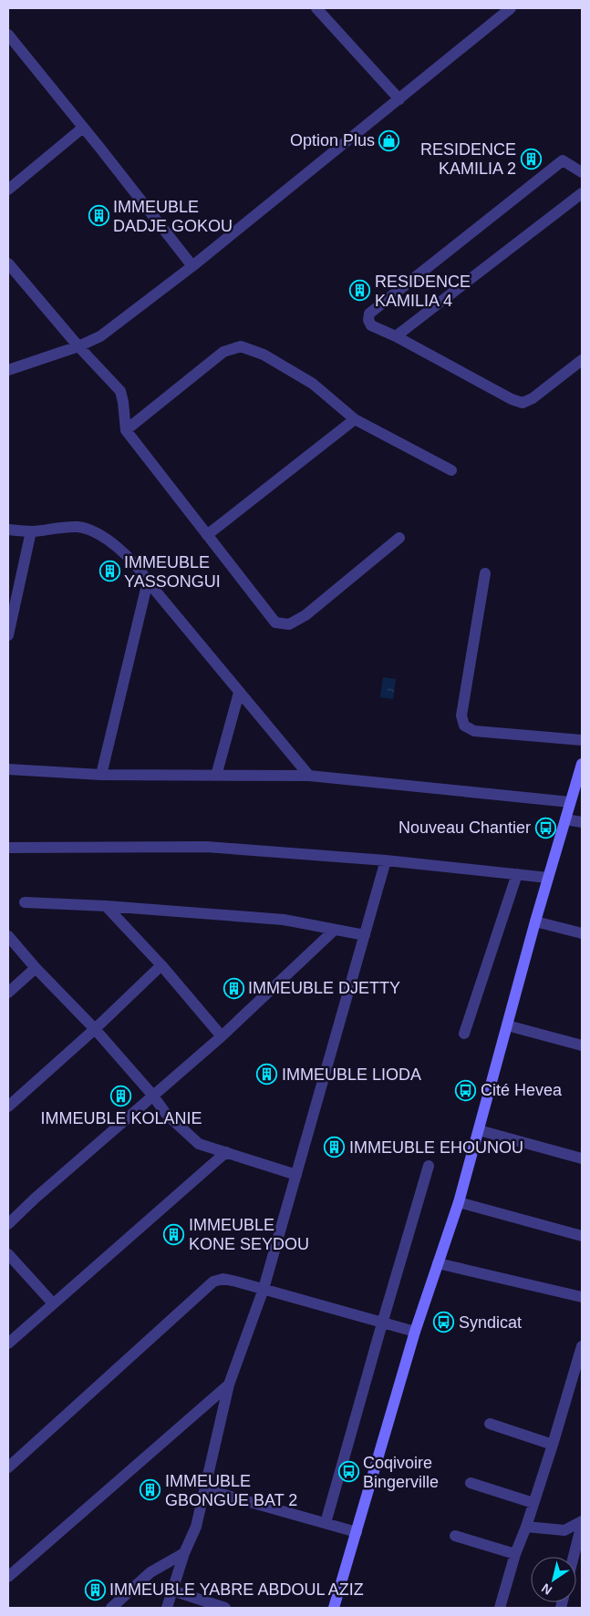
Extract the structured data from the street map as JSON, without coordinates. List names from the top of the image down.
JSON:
{
  "places": {
    "shop": ["Option Plus"],
    "building": [
      "RESIDENCE KAMILIA 2",
      "IMMEUBLE DADJE GOKOU",
      "RESIDENCE KAMILIA 4",
      "IMMEUBLE YASSONGUI",
      "IMMEUBLE DJETTY",
      "IMMEUBLE LIODA",
      "IMMEUBLE KOLANIE",
      "IMMEUBLE EHOUNOU",
      "IMMEUBLE KONE SEYDOU",
      "IMMEUBLE GBONGUE BAT 2",
      "IMMEUBLE YABRE ABDOUL AZIZ"
    ],
    "bus stop": [
      "Nouveau Chantier",
      "Cité Hevea",
      "Syndicat",
      "Coqivoire Bingerville"
    ]
  },
  "north": "bottom left"
}
